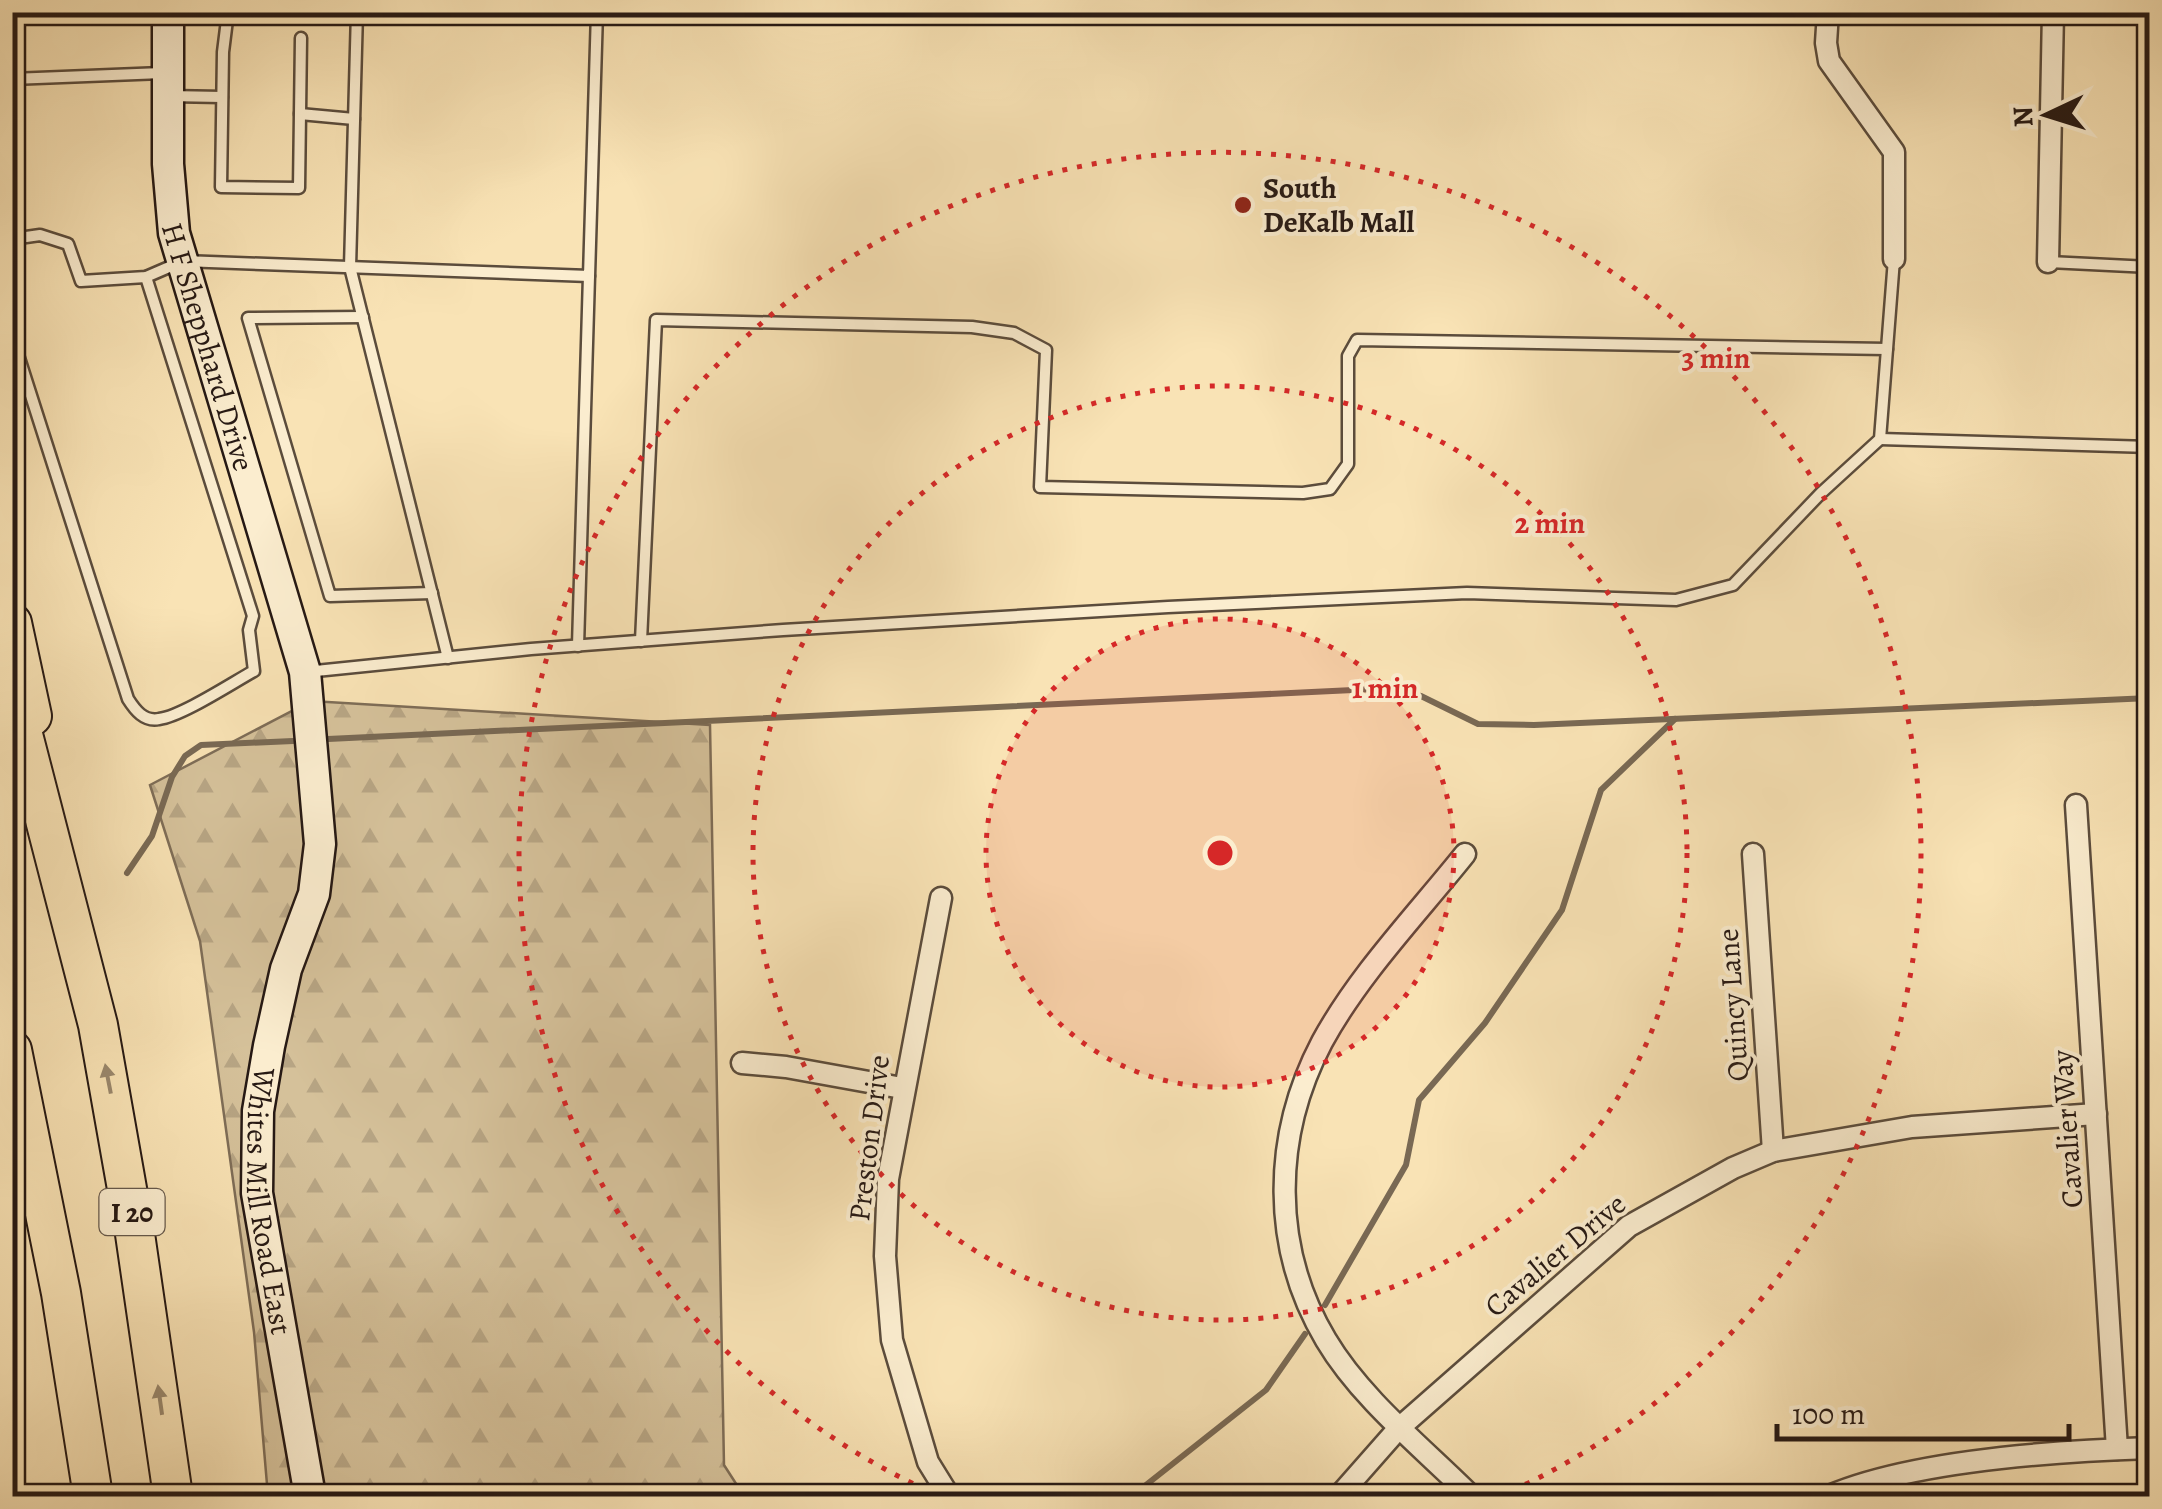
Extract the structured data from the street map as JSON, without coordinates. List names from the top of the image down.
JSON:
{
  "streets": {
    "highway": ["I 20"],
    "street": [
      "H F Shepphard Drive",
      "Quincy Lane",
      "Cavalier Way",
      "Preston Drive",
      "Whites Mill Road East",
      "Cavalier Drive"
    ]
  },
  "crossings": [
    ["H F Shepphard Drive", "Whites Mill Road East"],
    ["Quincy Lane", "Cavalier Drive"],
    ["Cavalier Way", "Cavalier Drive"]
  ],
  "places": ["South DeKalb Mall"],
  "scale_bar": "100 m",
  "north": "left",
  "rings": ["3 min", "2 min", "1 min"]
}
